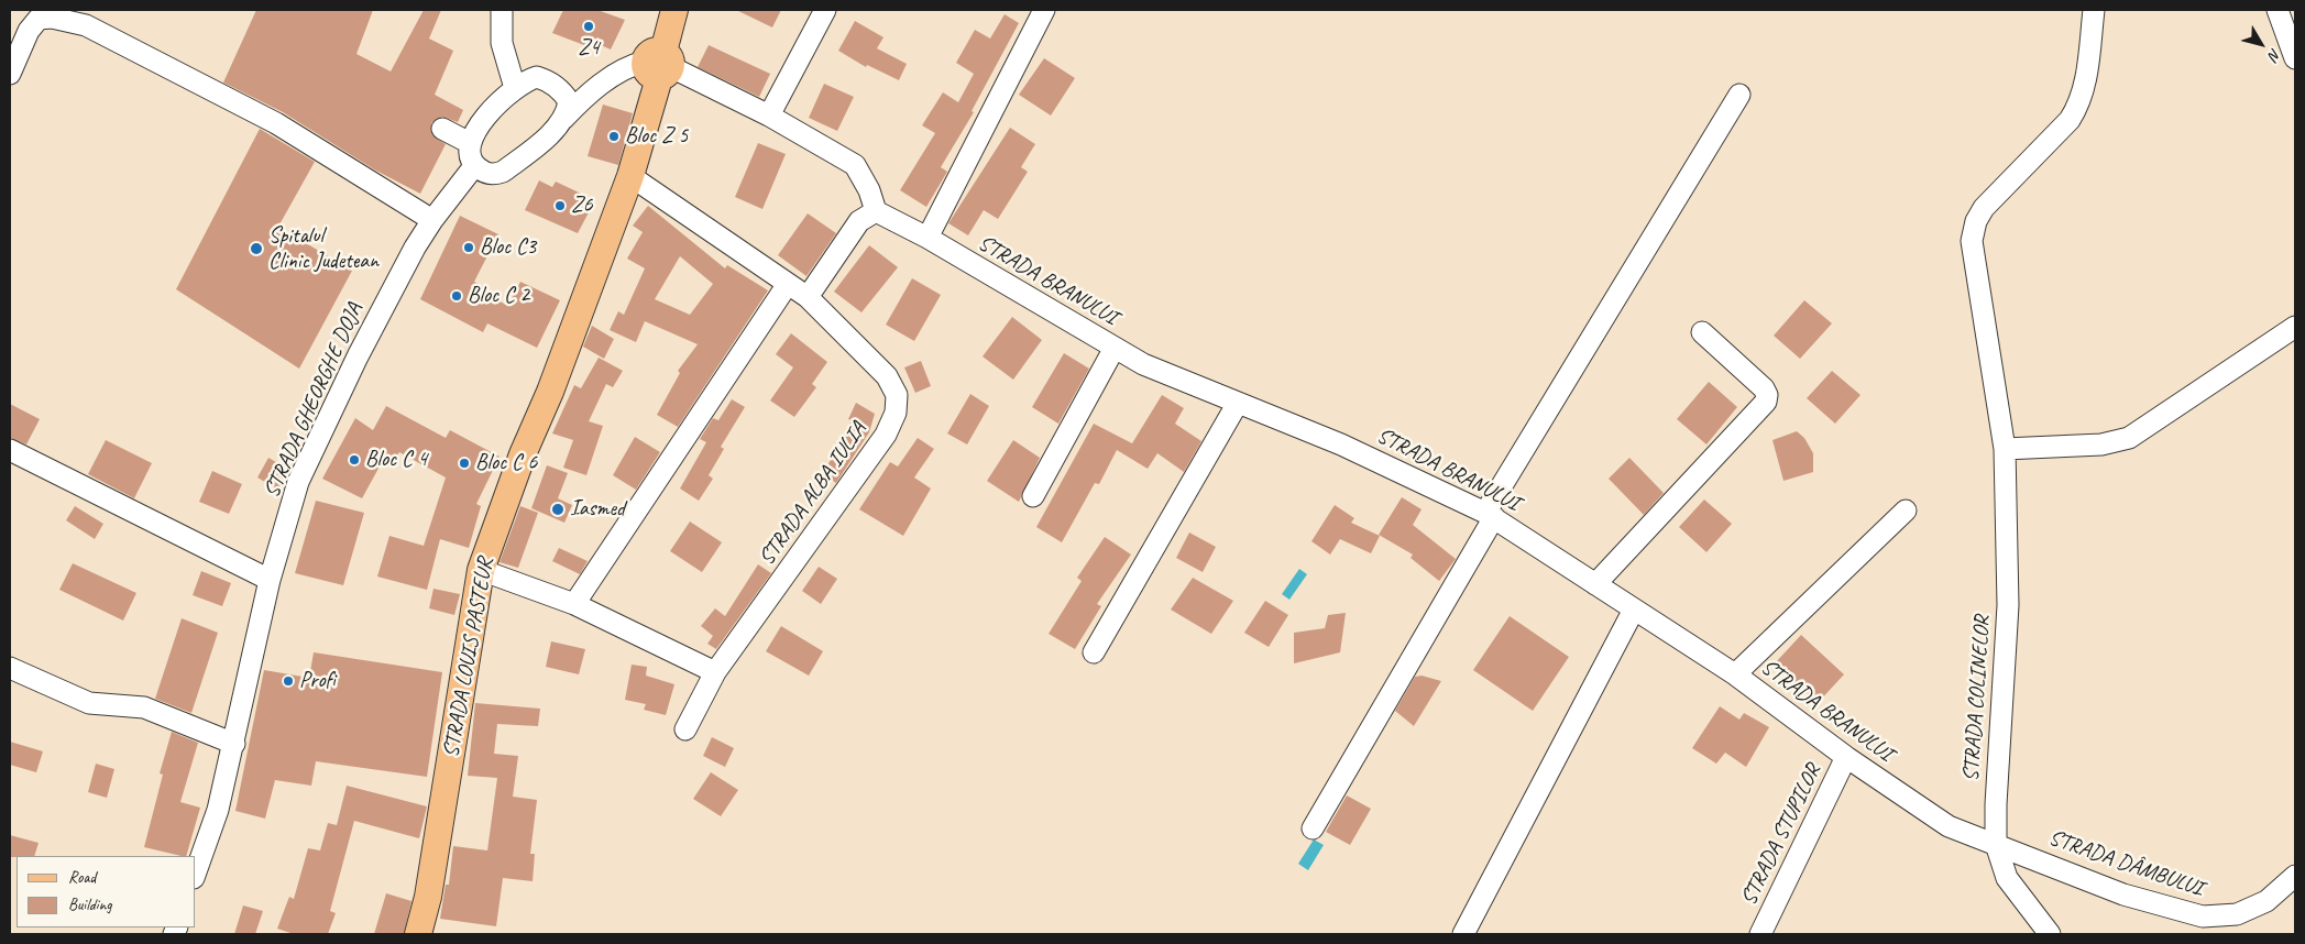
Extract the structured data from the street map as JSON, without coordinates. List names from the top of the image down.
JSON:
{
  "streets": {
    "main road": ["STRADA LOUIS PASTEUR"],
    "street": [
      "STRADA BRANULUI",
      "STRADA GHEORGHE DOJA",
      "STRADA ALBA IULIA",
      "STRADA COLINELOR",
      "STRADA STUPILOR",
      "STRADA DÂMBULUI"
    ]
  },
  "crossings": [
    ["STRADA BRANULUI", "STRADA COLINELOR"],
    ["STRADA BRANULUI", "STRADA STUPILOR"],
    ["STRADA BRANULUI", "STRADA DÂMBULUI"],
    ["STRADA COLINELOR", "STRADA DÂMBULUI"]
  ],
  "places": [
    "Z4",
    "Bloc Z 5",
    "Z6",
    "Bloc C3",
    "Spitalul Clinic Judetean",
    "Bloc C 2",
    "Bloc C 4",
    "Bloc C 6",
    "Iasmed",
    "Profi"
  ],
  "legend": ["Road", "Building"],
  "north": "bottom right"
}
